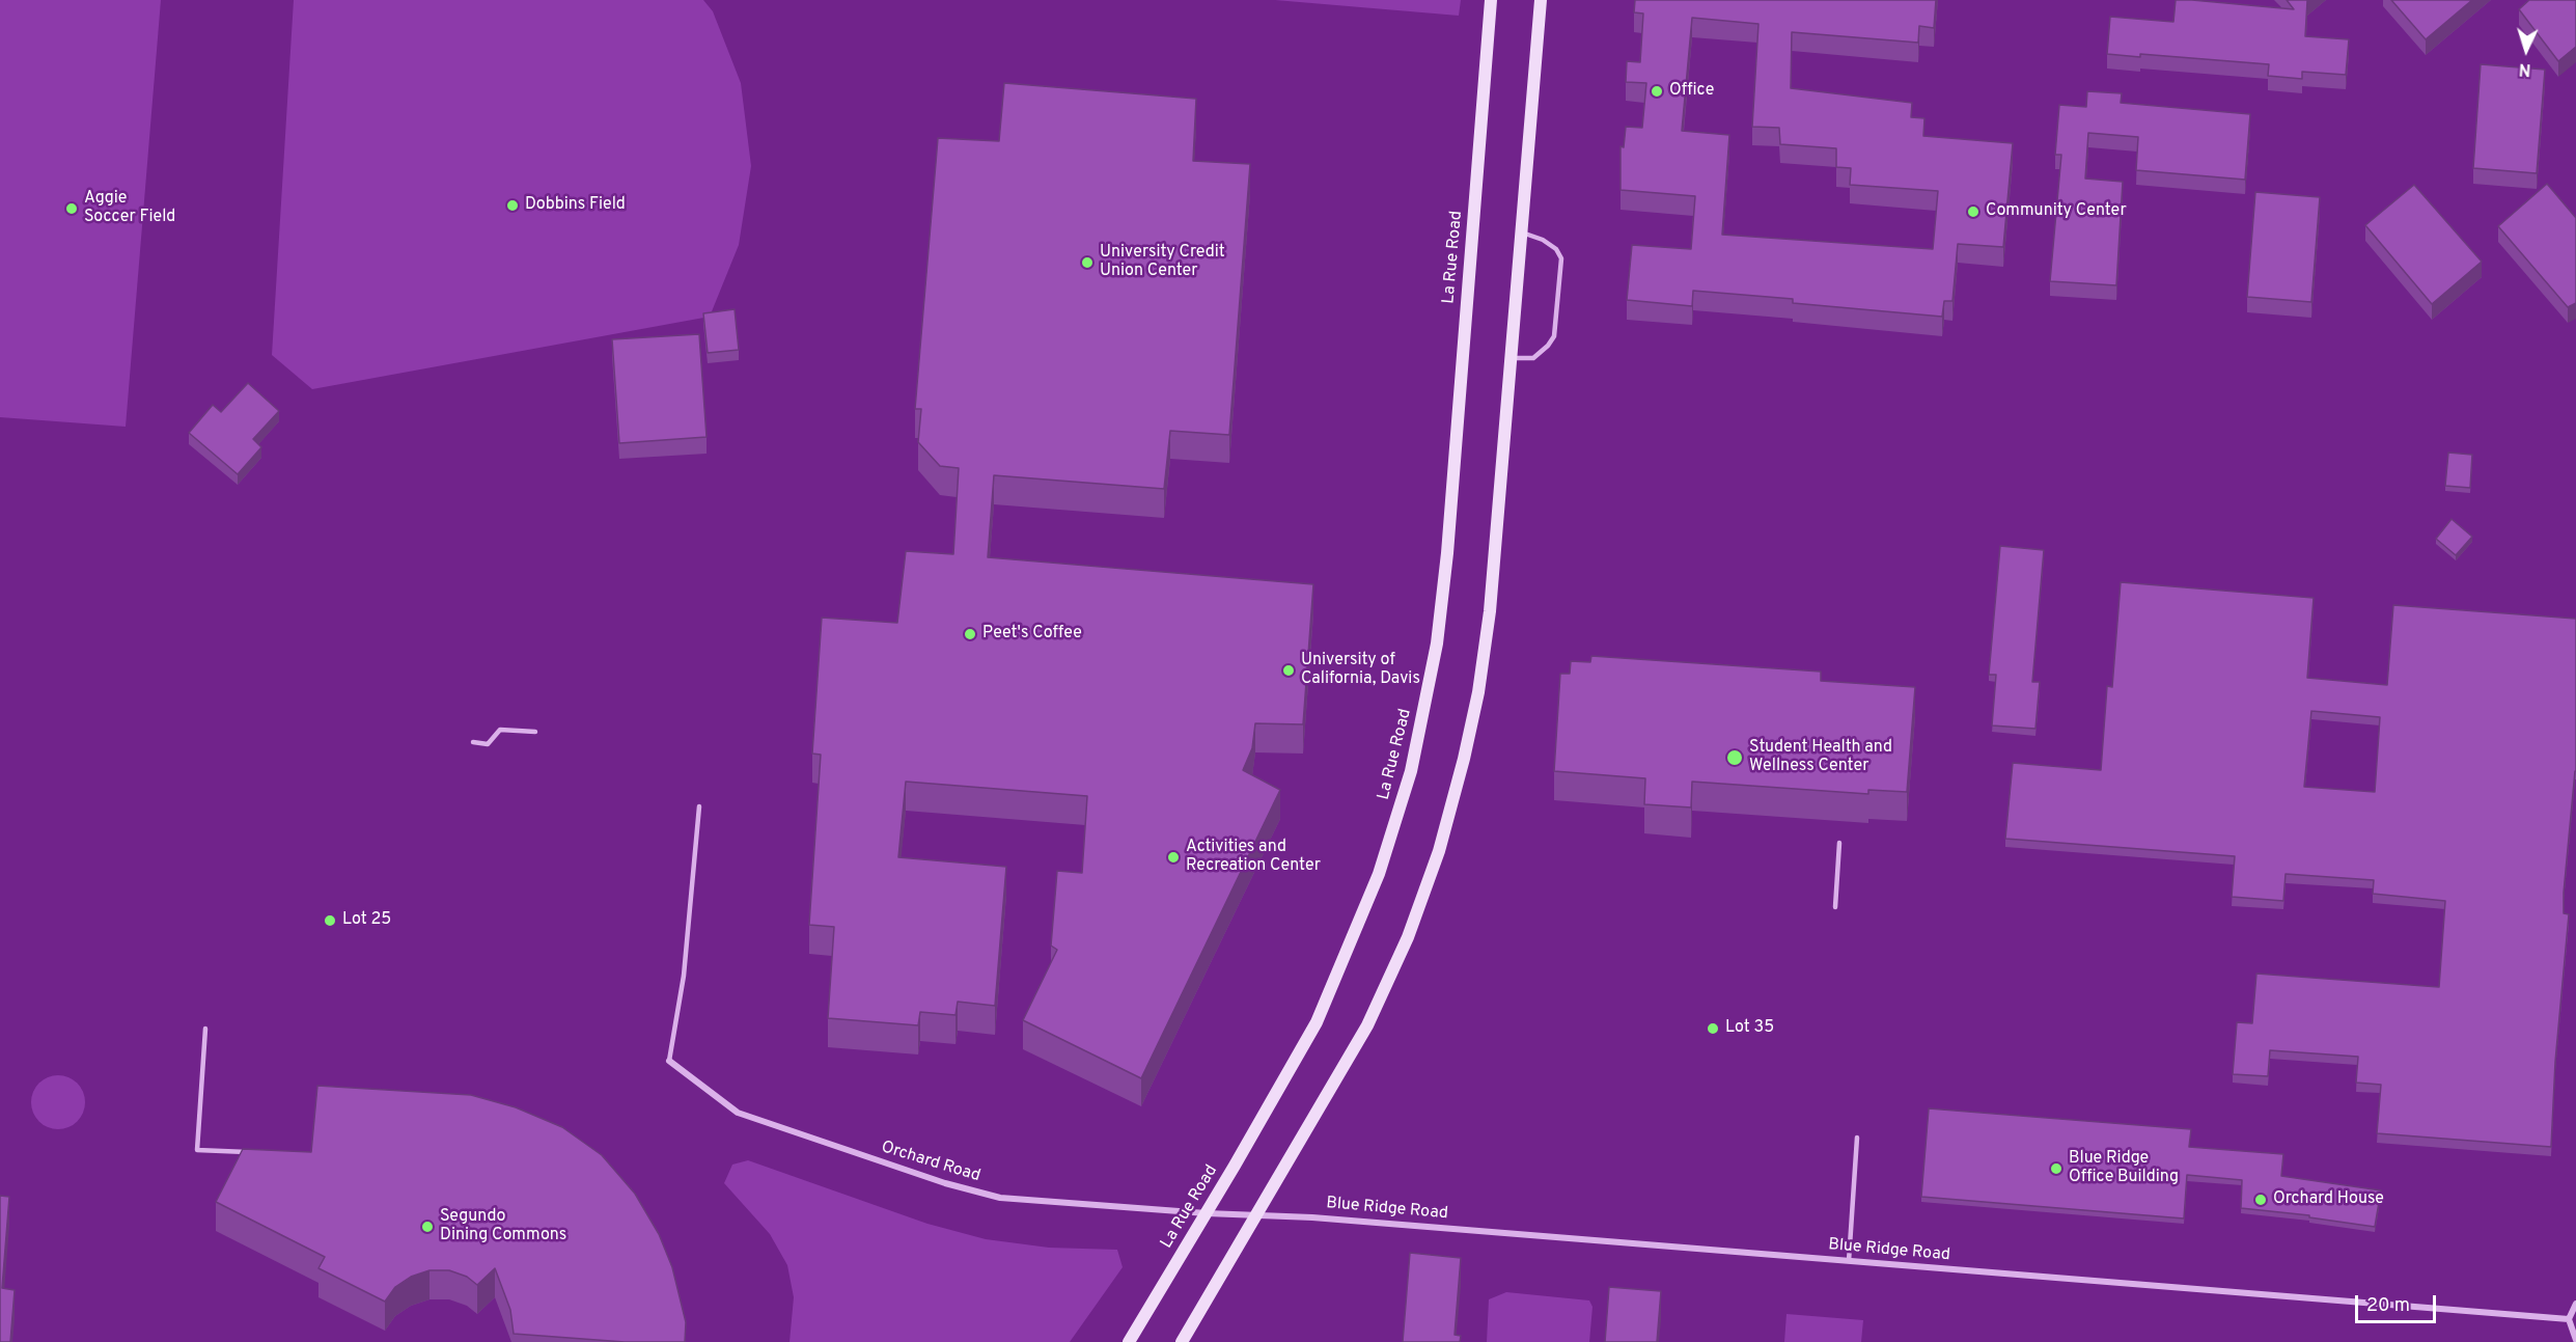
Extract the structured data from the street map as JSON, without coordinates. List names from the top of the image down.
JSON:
{
  "streets": {
    "main road": ["La Rue Road"],
    "street": ["Orchard Road", "Blue Ridge Road"]
  },
  "crossings": [
    ["La Rue Road", "Orchard Road"],
    ["La Rue Road", "Blue Ridge Road"],
    ["Orchard Road", "Blue Ridge Road"]
  ],
  "places": [
    "Office",
    "Dobbins Field",
    "Aggie Soccer Field",
    "Community Center",
    "University Credit Union Center",
    "Peet's Coffee",
    "University of California, Davis",
    "Student Health and Wellness Center",
    "Activities and Recreation Center",
    "Lot 25",
    "Lot 35",
    "Blue Ridge Office Building",
    "Orchard House",
    "Segundo Dining Commons"
  ],
  "scale_bar": "20 m",
  "north": "bottom"
}
